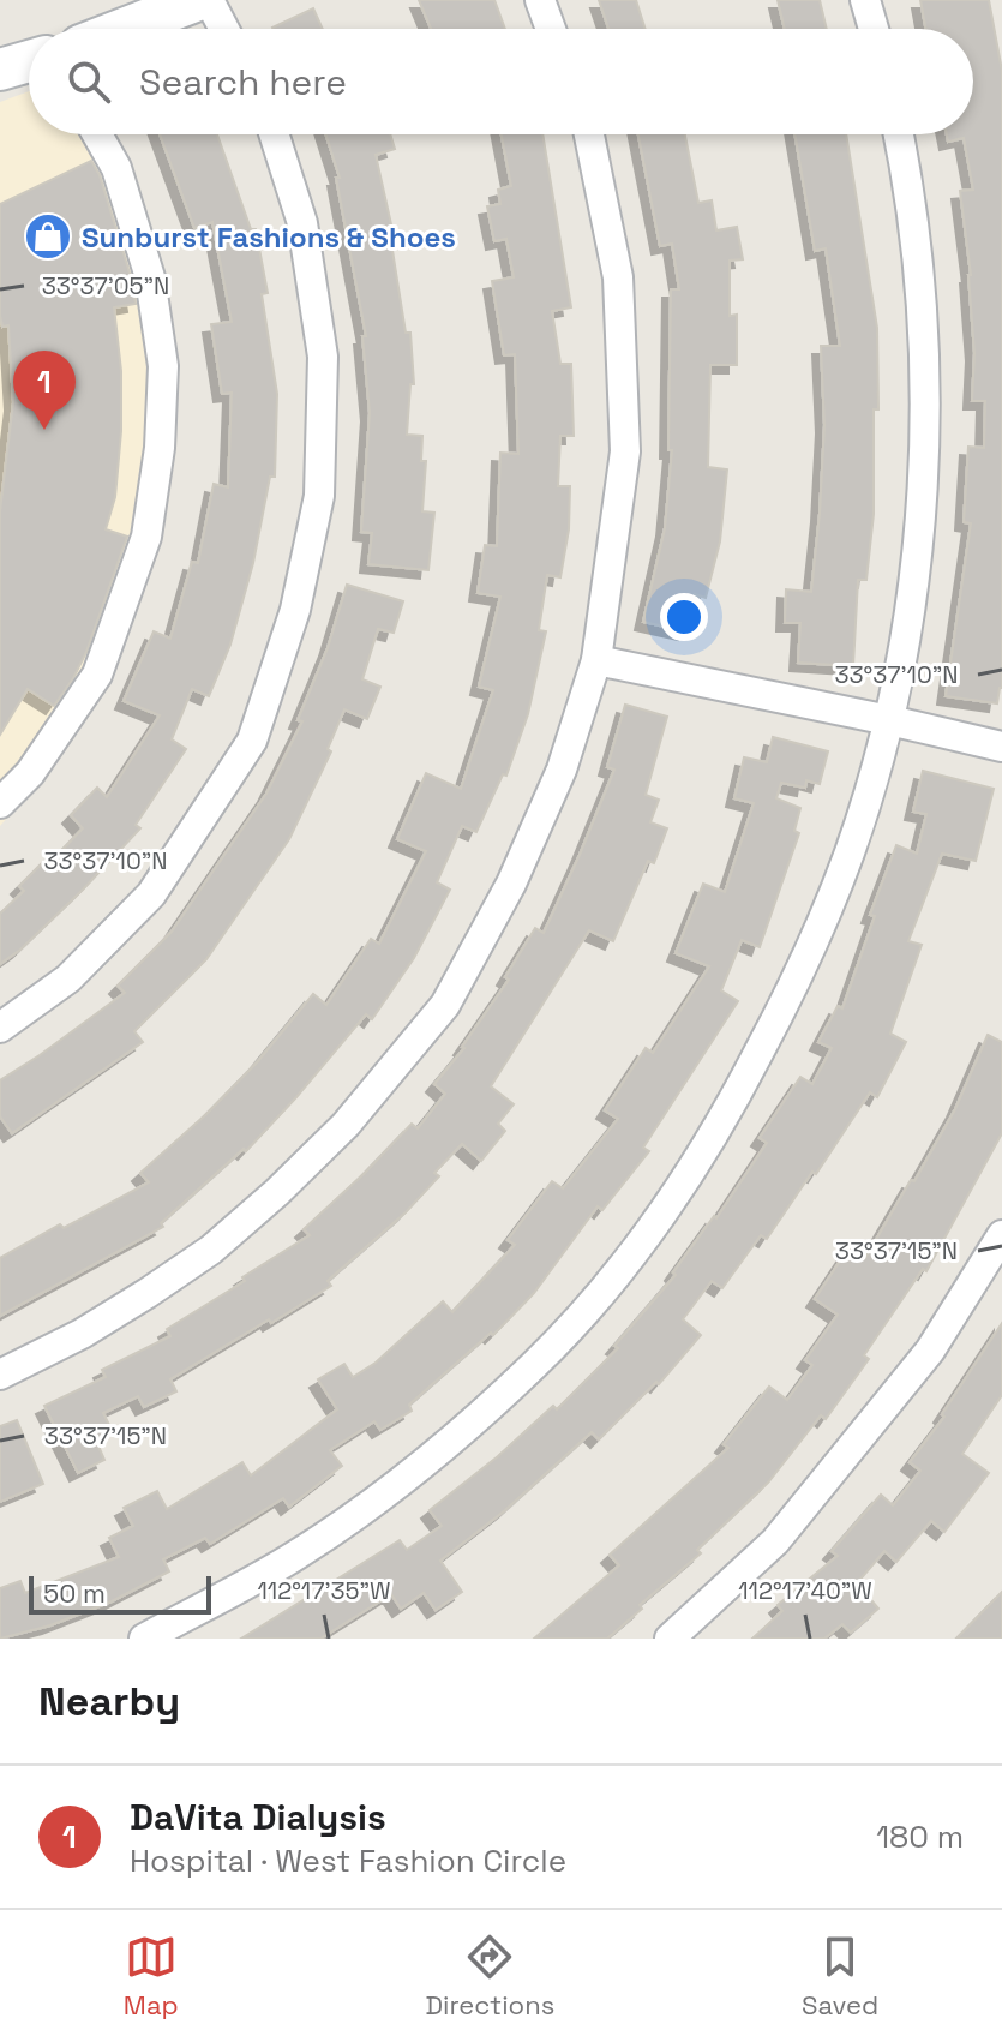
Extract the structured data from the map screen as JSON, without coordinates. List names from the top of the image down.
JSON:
{
  "places": {
    "shop": ["Sunburst Fashions & Shoes"]
  },
  "scale_bar": "50 m",
  "page": {
    "search": "Search here",
    "pins": "1",
    "scale": "50 m",
    "heading": "Nearby",
    "list": [
      {
        "mark": "1",
        "name": "DaVita Dialysis",
        "note": "Hospital · West Fashion Circle",
        "value": "180 m"
      }
    ],
    "nav": ["Map", "Directions", "Saved"]
  },
  "coordinates": [
    "33°37'05\"N",
    "33°37'10\"N",
    "33°37'15\"N",
    "112°17'35\"W",
    "112°17'40\"W"
  ]
}
